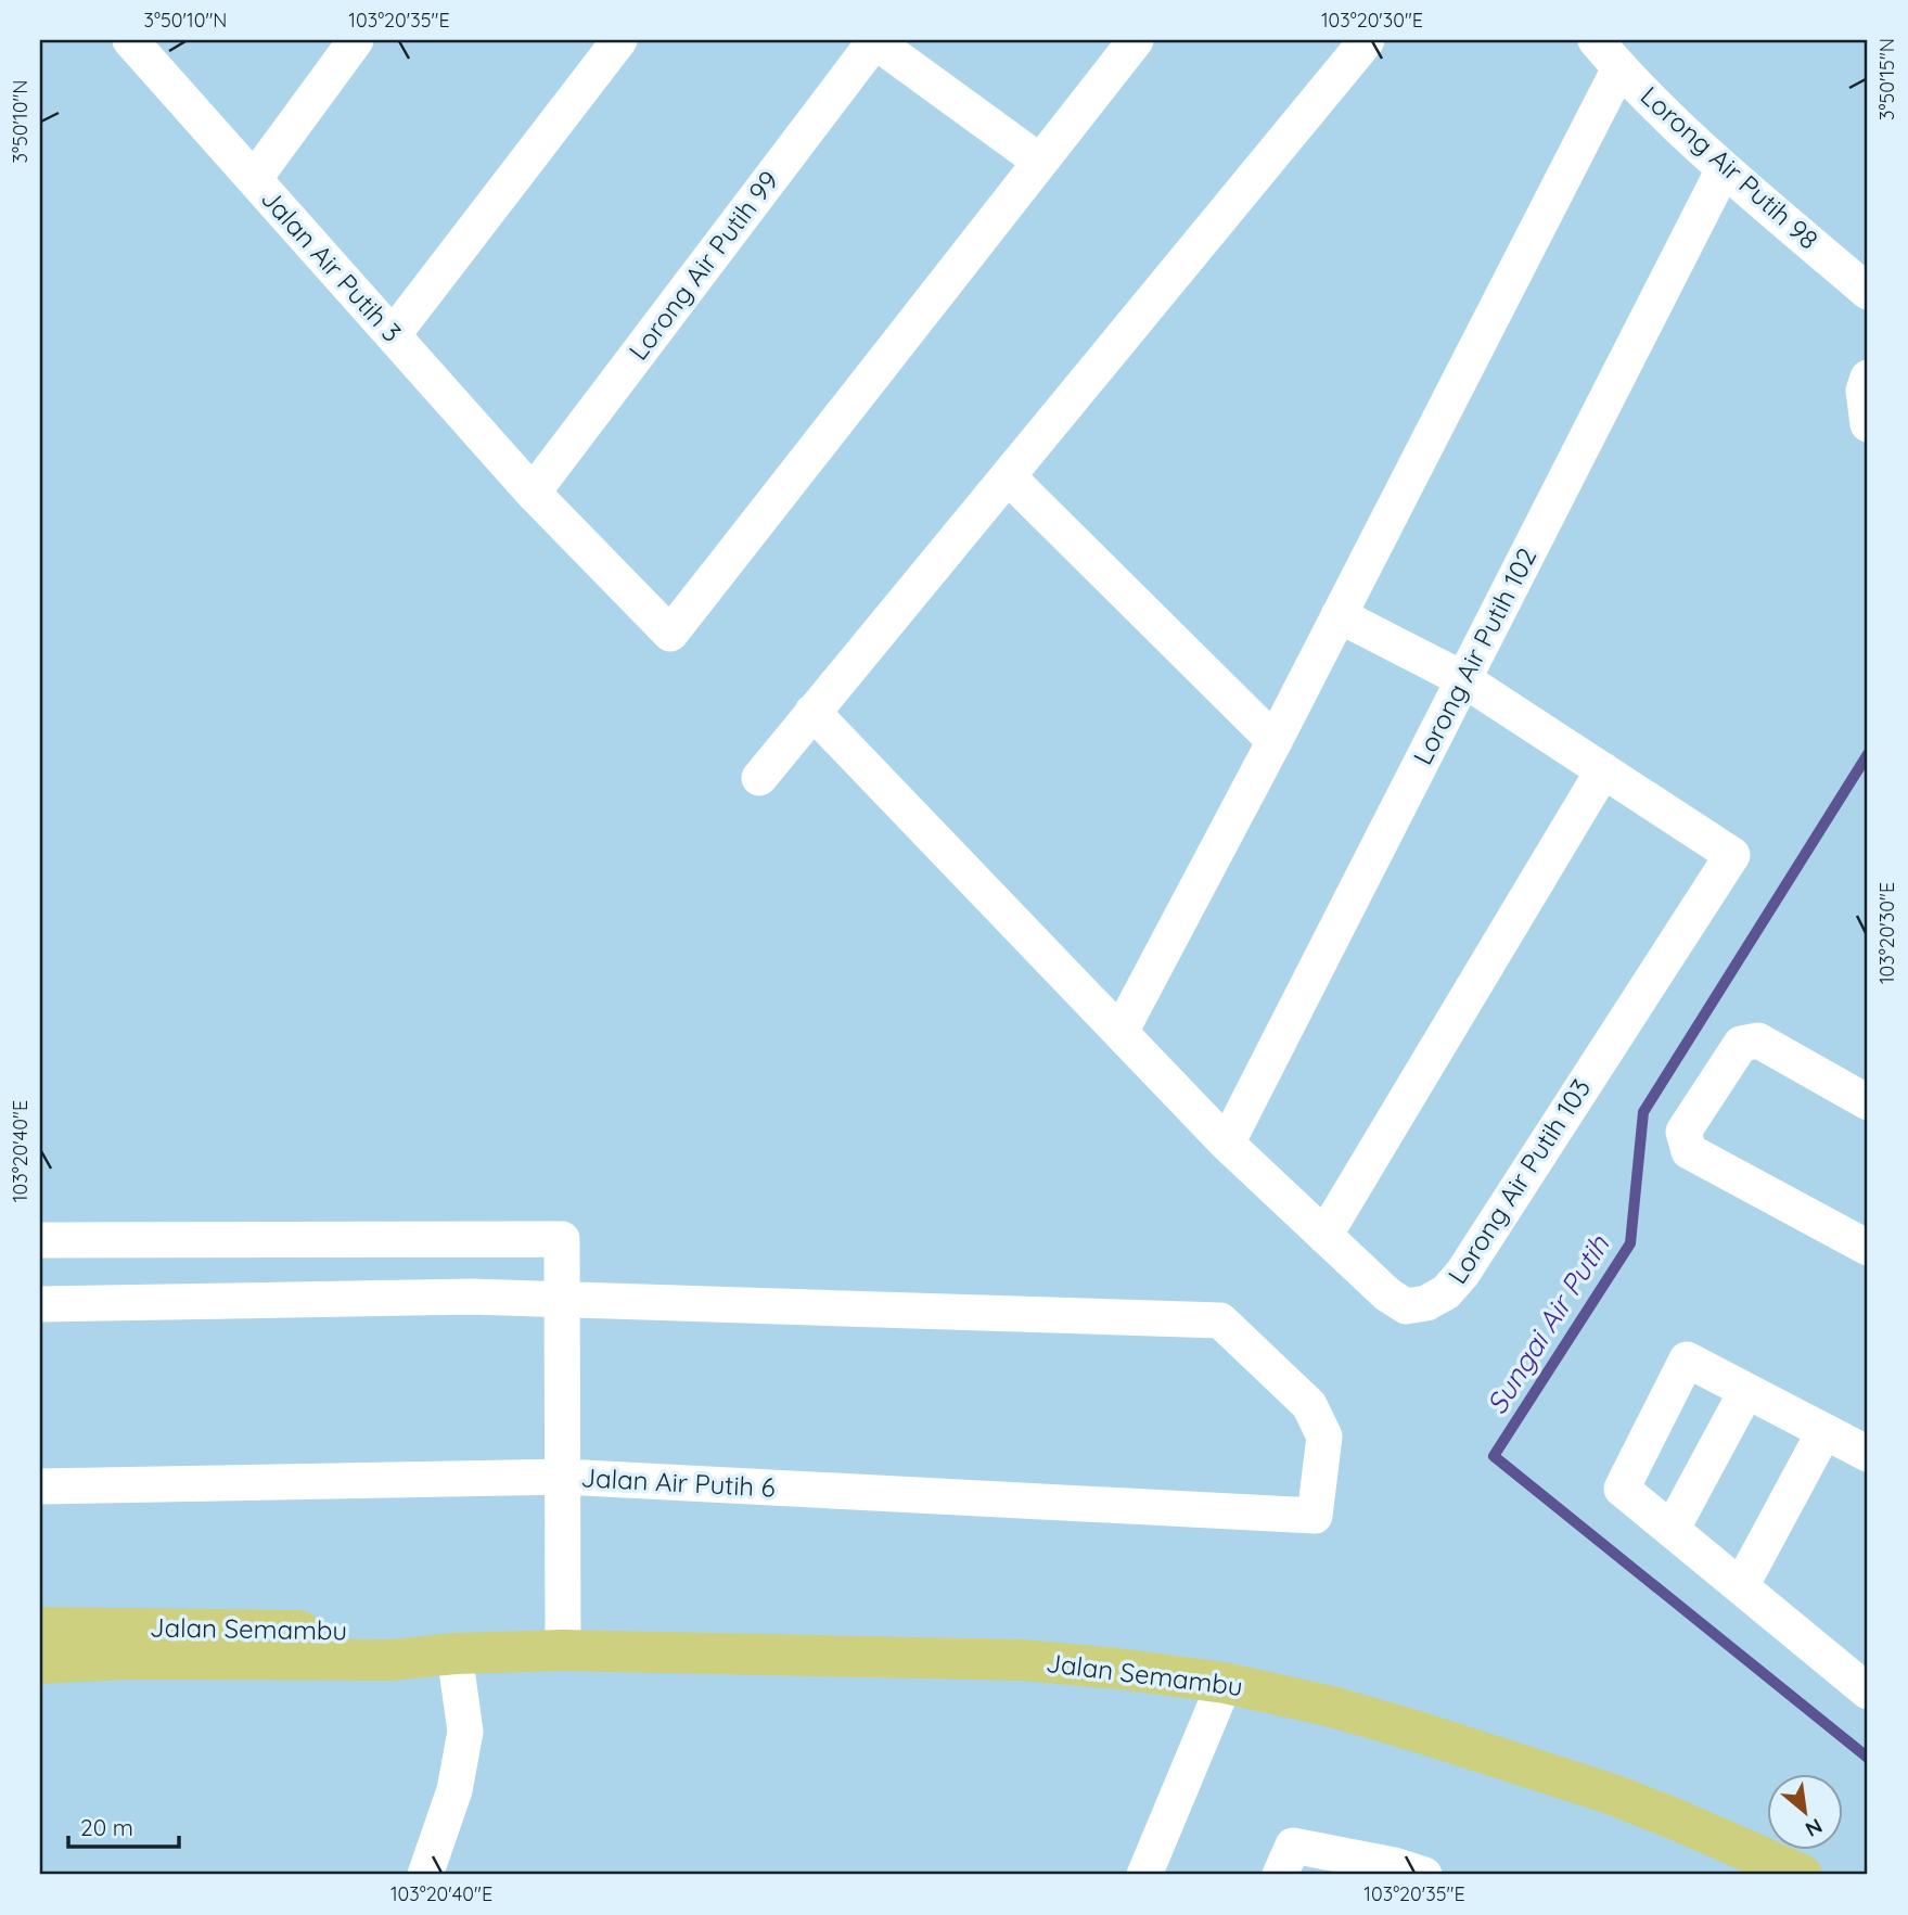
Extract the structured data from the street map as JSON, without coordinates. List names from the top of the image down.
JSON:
{
  "streets": {
    "main road": ["Jalan Semambu"],
    "street": [
      "Lorong Air Putih 98",
      "Jalan Air Putih 3",
      "Lorong Air Putih 99",
      "Lorong Air Putih 102",
      "Lorong Air Putih 103",
      "Jalan Air Putih 6"
    ]
  },
  "crossings": [
    ["Lorong Air Putih 98", "Lorong Air Putih 102"],
    ["Jalan Air Putih 3", "Lorong Air Putih 99"],
    ["Lorong Air Putih 102", "Lorong Air Putih 103"]
  ],
  "water": ["Sungai Air Putih"],
  "scale_bar": "20 m",
  "north": "bottom right",
  "coordinates": [
    "3°50'10\"N",
    "103°20'35\"E",
    "103°20'30\"E",
    "3°50'15\"N",
    "103°20'40\"E"
  ]
}
